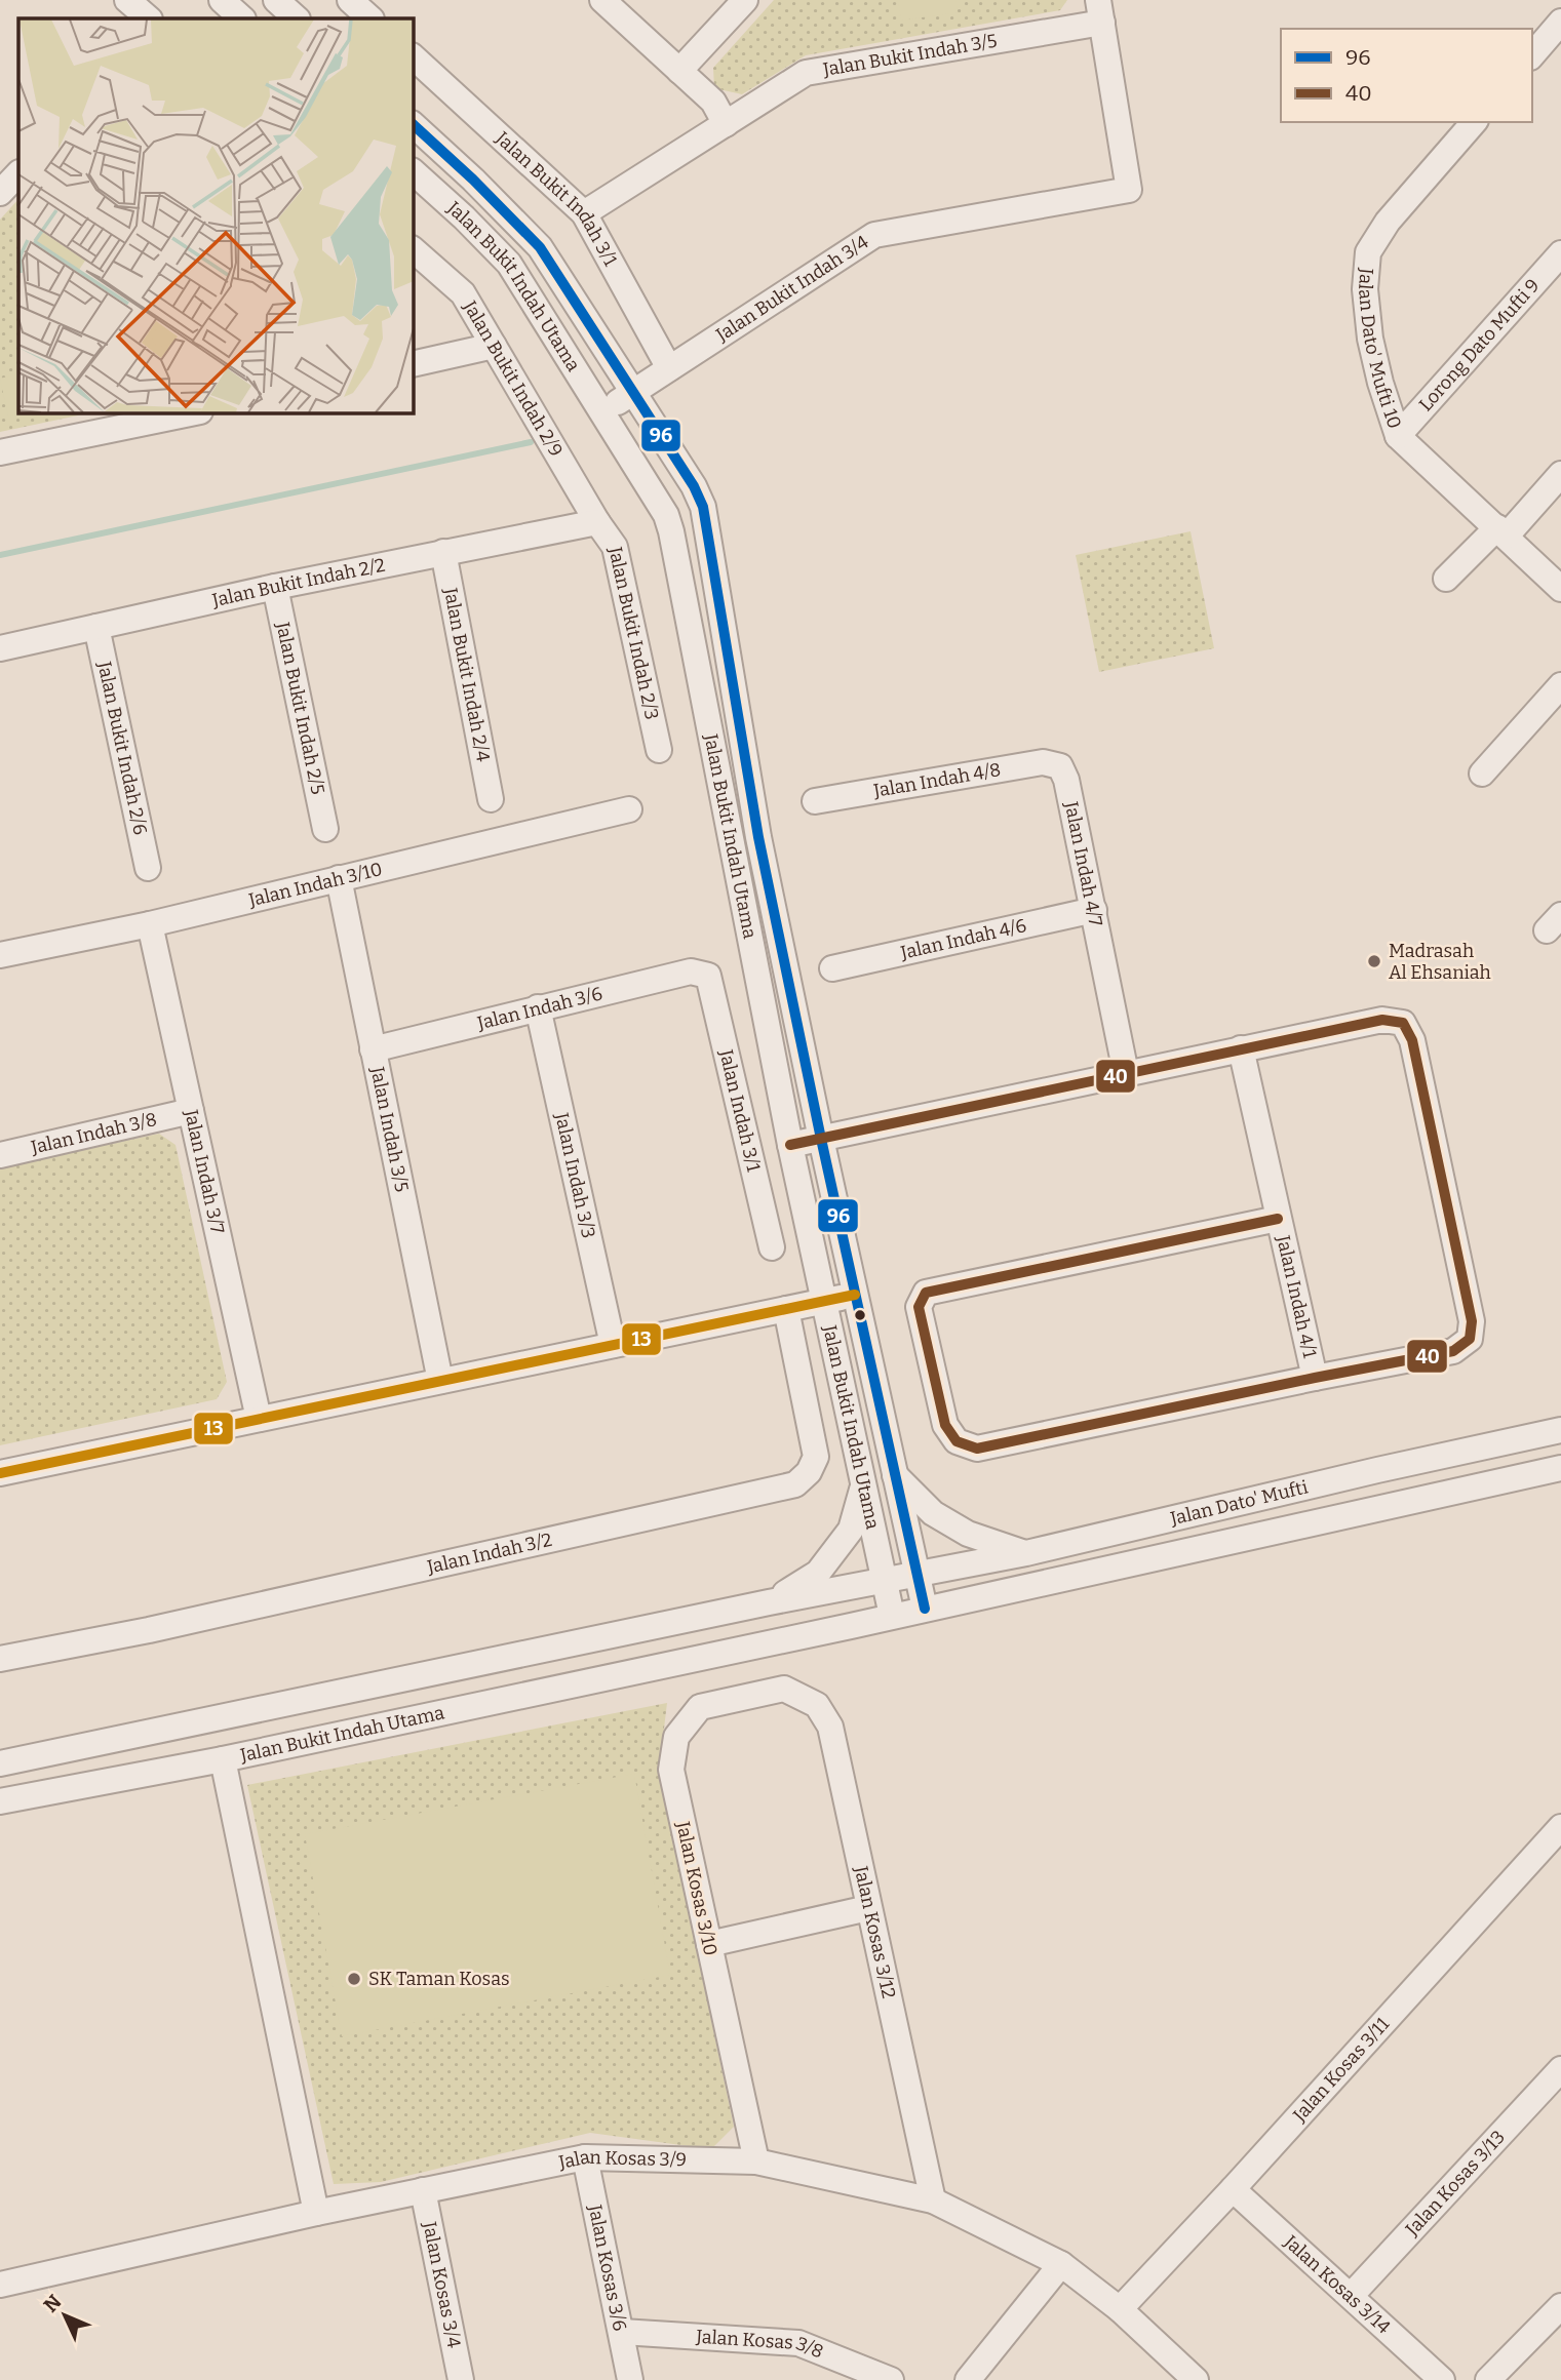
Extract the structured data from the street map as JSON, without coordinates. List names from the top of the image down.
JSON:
{
  "streets": {
    "street": [
      "Jalan Bukit Indah 3/5",
      "Jalan Bukit Indah 3/1",
      "Jalan Bukit Indah Utama",
      "Jalan Bukit Indah 3/4",
      "Lorong Dato Mufti 9",
      "Jalan Dato' Mufti 10",
      "Jalan Bukit Indah 2/9",
      "Jalan Bukit Indah 2/2",
      "Jalan Bukit Indah 2/3",
      "Jalan Bukit Indah 2/4",
      "Jalan Bukit Indah 2/5",
      "Jalan Bukit Indah 2/6",
      "Jalan Indah 4/8",
      "Jalan Indah 4/7",
      "Jalan Indah 3/10",
      "Jalan Indah 4/6",
      "Jalan Indah 3/6",
      "Jalan Indah 3/1",
      "Jalan Indah 3/5",
      "Jalan Indah 3/8",
      "Jalan Indah 3/7",
      "Jalan Indah 3/3",
      "Jalan Indah 4/1",
      "Jalan Dato' Mufti",
      "Jalan Indah 3/2",
      "Jalan Kosas 3/10",
      "Jalan Kosas 3/12",
      "Jalan Kosas 3/11",
      "Jalan Kosas 3/9",
      "Jalan Kosas 3/13",
      "Jalan Kosas 3/6",
      "Jalan Kosas 3/14",
      "Jalan Kosas 3/4",
      "Jalan Kosas 3/8"
    ]
  },
  "crossings": [
    ["Jalan Bukit Indah 3/5", "Jalan Bukit Indah 3/1"],
    ["Jalan Bukit Indah 3/5", "Jalan Bukit Indah 3/4"],
    ["Jalan Bukit Indah 3/1", "Jalan Bukit Indah 3/4"],
    ["Jalan Bukit Indah Utama", "Jalan Bukit Indah 3/4"],
    ["Jalan Bukit Indah Utama", "Jalan Dato' Mufti"],
    ["Lorong Dato Mufti 9", "Jalan Dato' Mufti 10"],
    ["Jalan Bukit Indah 2/9", "Jalan Bukit Indah 2/2"],
    ["Jalan Bukit Indah 2/9", "Jalan Bukit Indah 2/3"],
    ["Jalan Bukit Indah 2/2", "Jalan Bukit Indah 2/3"],
    ["Jalan Bukit Indah 2/2", "Jalan Bukit Indah 2/4"],
    ["Jalan Bukit Indah 2/2", "Jalan Bukit Indah 2/5"],
    ["Jalan Bukit Indah 2/2", "Jalan Bukit Indah 2/6"],
    ["Jalan Indah 4/8", "Jalan Indah 4/7"],
    ["Jalan Indah 4/7", "Jalan Indah 4/6"],
    ["Jalan Indah 3/10", "Jalan Indah 3/5"],
    ["Jalan Indah 3/10", "Jalan Indah 3/7"],
    ["Jalan Indah 3/6", "Jalan Indah 3/1"],
    ["Jalan Indah 3/6", "Jalan Indah 3/5"],
    ["Jalan Indah 3/6", "Jalan Indah 3/3"],
    ["Jalan Indah 3/8", "Jalan Indah 3/7"],
    ["Jalan Kosas 3/10", "Jalan Kosas 3/12"],
    ["Jalan Kosas 3/10", "Jalan Kosas 3/9"],
    ["Jalan Kosas 3/12", "Jalan Kosas 3/9"],
    ["Jalan Kosas 3/11", "Jalan Kosas 3/9"],
    ["Jalan Kosas 3/11", "Jalan Kosas 3/14"],
    ["Jalan Kosas 3/9", "Jalan Kosas 3/6"],
    ["Jalan Kosas 3/9", "Jalan Kosas 3/4"],
    ["Jalan Kosas 3/13", "Jalan Kosas 3/14"],
    ["Jalan Kosas 3/6", "Jalan Kosas 3/8"]
  ],
  "places": ["Madrasah Al Ehsaniah", "SK Taman Kosas"],
  "lines": ["transit line 96", "transit line 40", "transit line 13"],
  "legend": ["96", "40"],
  "north": "top left"
}
